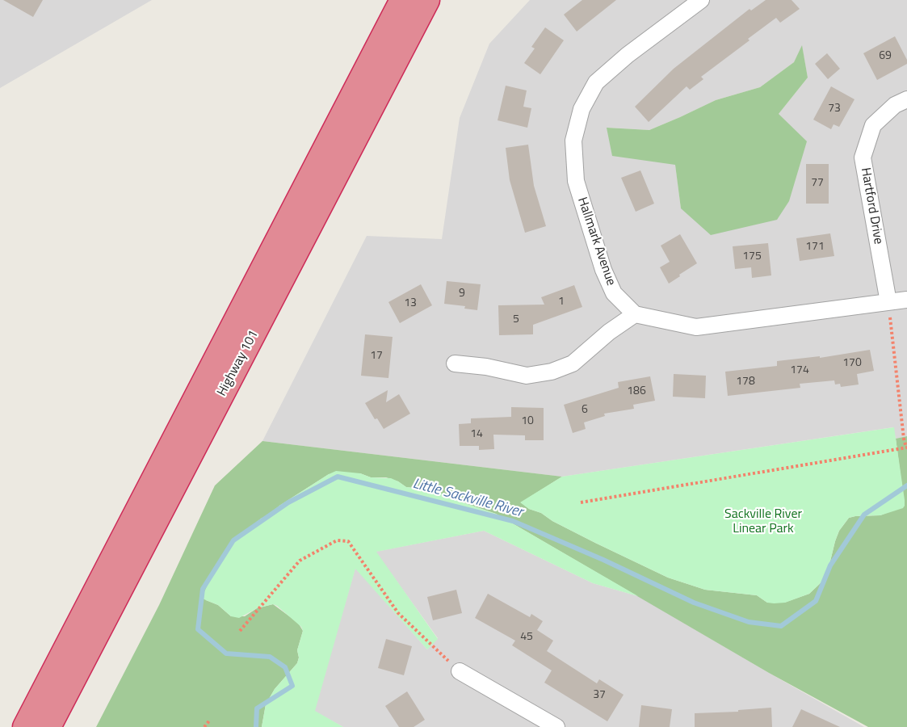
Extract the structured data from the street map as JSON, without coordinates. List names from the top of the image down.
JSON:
{
  "streets": {
    "highway": ["Highway 101"],
    "street": ["Hartford Drive", "Hallmark Avenue"]
  },
  "water": ["Little Sackville River"],
  "parks": ["Sackville River Linear Park"],
  "house_numbers": [
    "69",
    "73",
    "77",
    "171",
    "175",
    "9",
    "1",
    "13",
    "5",
    "17",
    "170",
    "174",
    "178",
    "186",
    "6",
    "10",
    "14",
    "45",
    "37"
  ]
}
